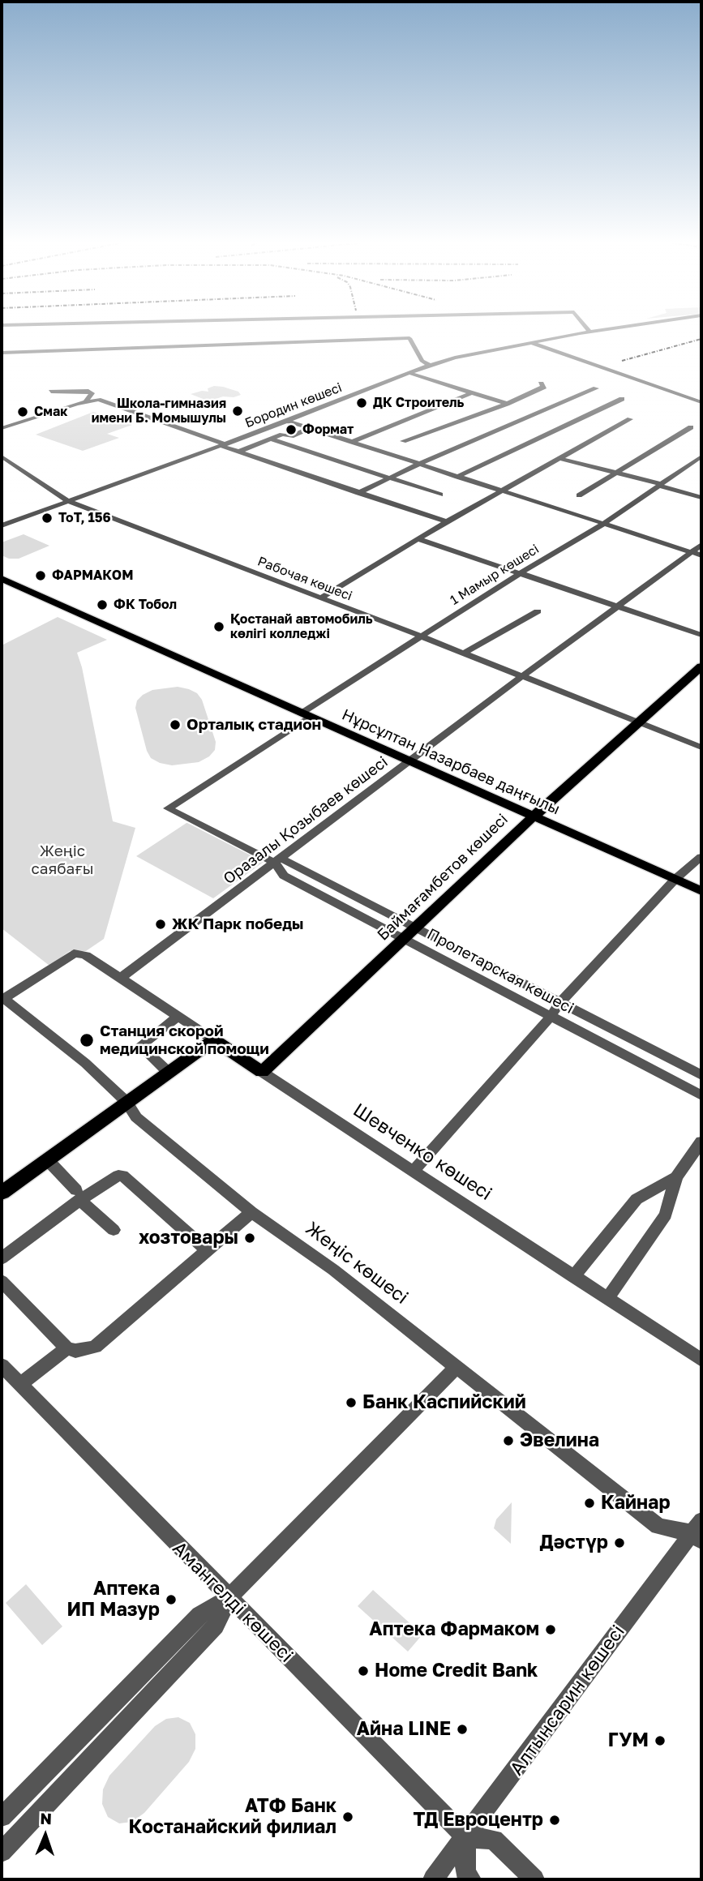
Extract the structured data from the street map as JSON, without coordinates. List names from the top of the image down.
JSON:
{
  "streets": {
    "main road": ["Нұрсұлтан Назарбаев даңғылы", "Баймағамбетов көшесі", "Шевченко көшесі"],
    "street": [
      "Бородин көшесі",
      "1 Мамыр көшесі",
      "Рабочая көшесі",
      "Оразалы Қозыбаев көшесі",
      "Пролетарская көшесі",
      "Жеңіс көшесі",
      "Амангелді көшесі",
      "Алтынсарин көшесі"
    ]
  },
  "crossings": [
    ["Бородин көшесі", "Рабочая көшесі"],
    ["1 Мамыр көшесі", "Рабочая көшесі"],
    ["1 Мамыр көшесі", "Нұрсұлтан Назарбаев даңғылы"],
    ["1 Мамыр көшесі", "Пролетарская көшесі"],
    ["Рабочая көшесі", "Оразалы Қозыбаев көшесі"],
    ["Рабочая көшесі", "Баймағамбетов көшесі"],
    ["Нұрсұлтан Назарбаев даңғылы", "Оразалы Қозыбаев көшесі"],
    ["Нұрсұлтан Назарбаев даңғылы", "Баймағамбетов көшесі"],
    ["Оразалы Қозыбаев көшесі", "Пролетарская көшесі"],
    ["Оразалы Қозыбаев көшесі", "Шевченко көшесі"],
    ["Баймағамбетов көшесі", "Пролетарская көшесі"],
    ["Баймағамбетов көшесі", "Шевченко көшесі"],
    ["Жеңіс көшесі", "Алтынсарин көшесі"],
    ["Амангелді көшесі", "Алтынсарин көшесі"]
  ],
  "parks": ["Жеңіс саябағы"],
  "places": [
    "ДК Строитель",
    "Школа-гимназия имени Б. Момышулы",
    "Смак",
    "Формат",
    "ТоТ, 156",
    "ФАРМАКОМ",
    "ФК Тобол",
    "Қостанай автомобиль көлігі колледжі",
    "Орталық стадион",
    "ЖК Парк победы",
    "Станция скорой медицинской помощи",
    "хозтовары",
    "Банк Каспийский",
    "Эвелина",
    "Кайнар",
    "Дәстүр",
    "Аптека ИП Мазур",
    "Аптека Фармаком",
    "Home Credit Bank",
    "Айна LINE",
    "ГУМ",
    "АТФ Банк Костанайский филиал",
    "ТД Евроцентр"
  ],
  "north": "top"
}
